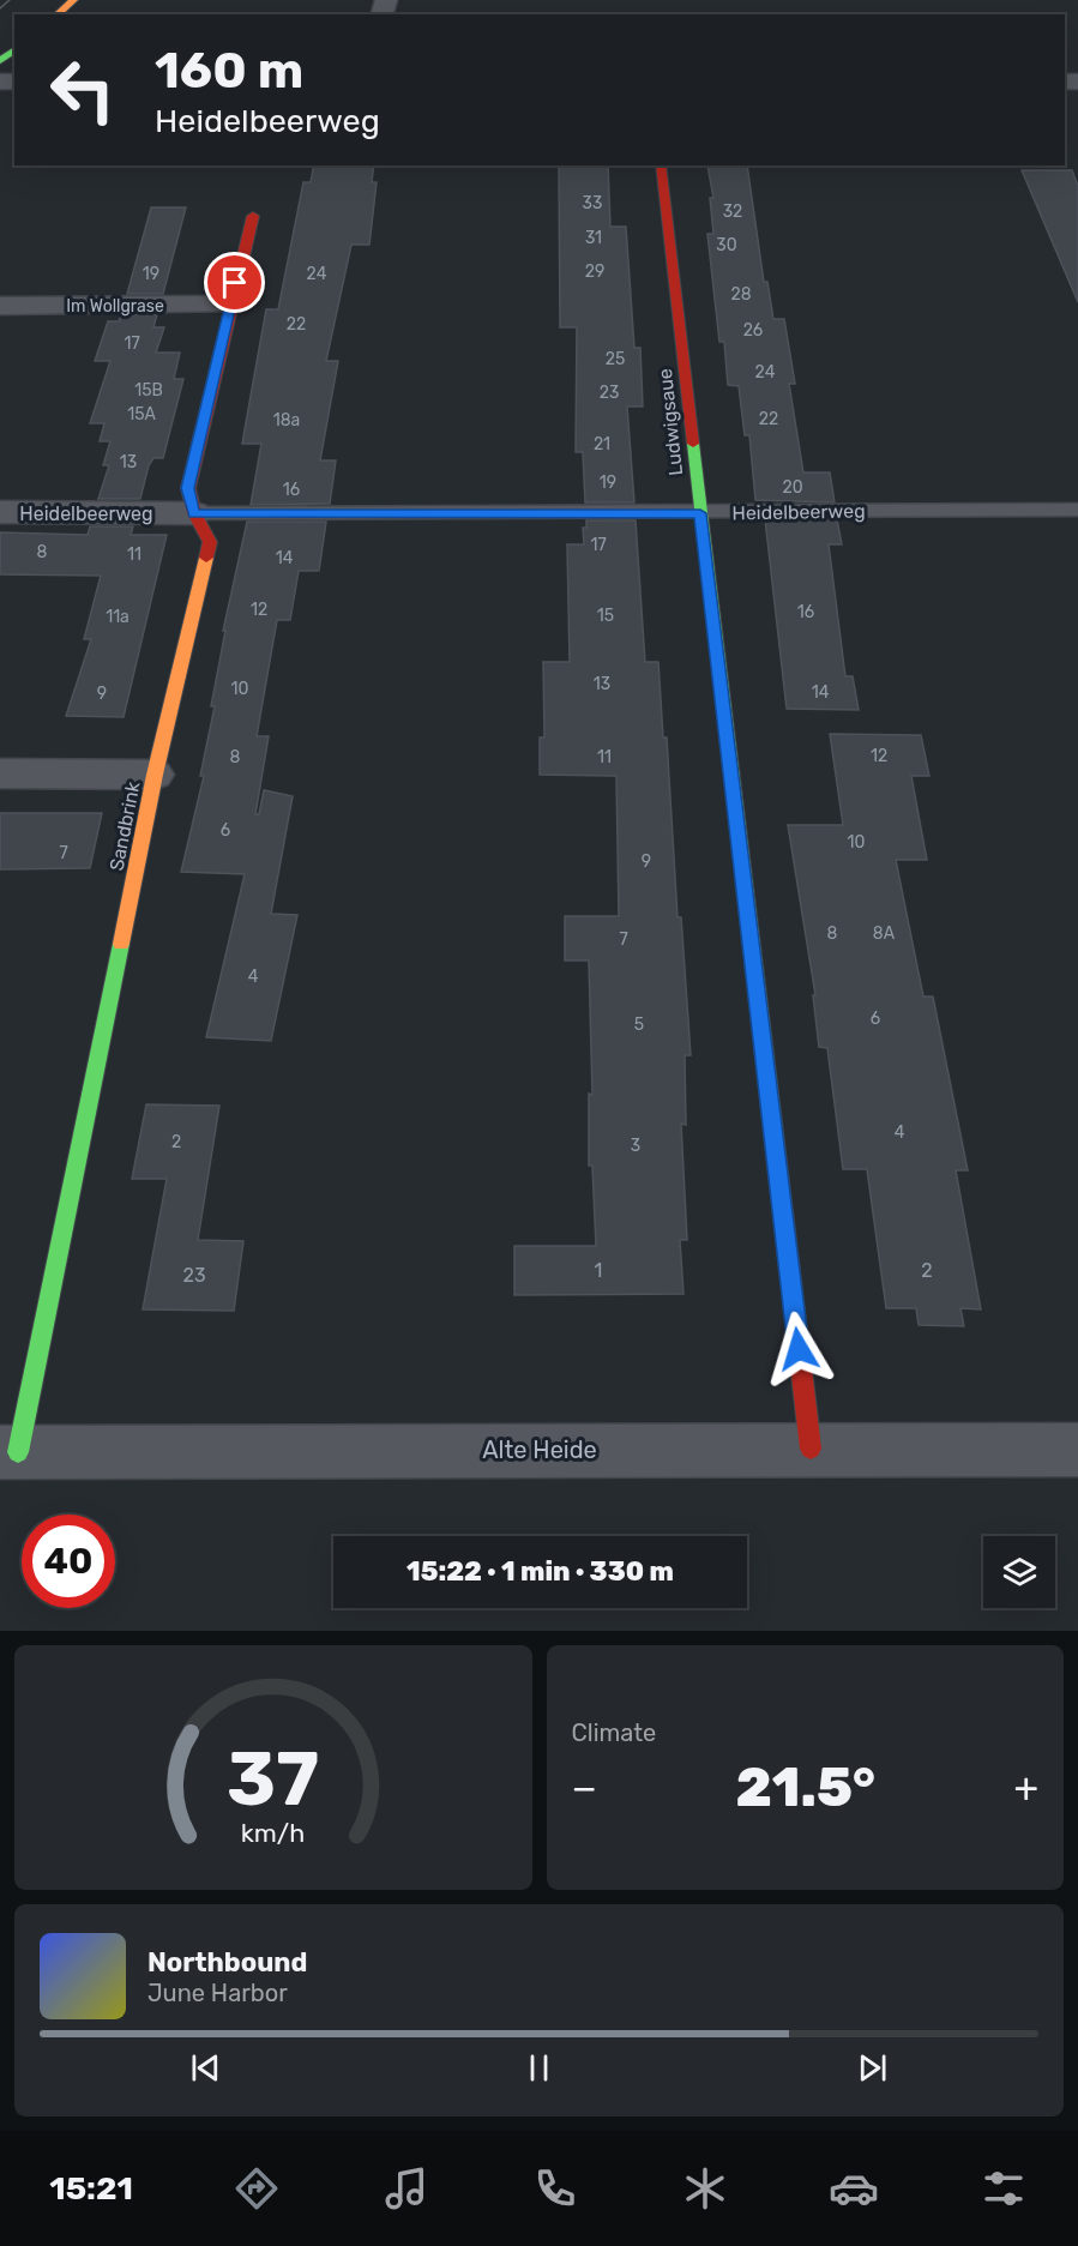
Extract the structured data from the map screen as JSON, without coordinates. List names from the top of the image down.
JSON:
{
  "streets": {
    "street": [
      "Im Wollgrase",
      "Ludwigsaue",
      "Heidelbeerweg",
      "Sandbrink",
      "Alte Heide"
    ]
  },
  "crossings": [
    ["Im Wollgrase", "Sandbrink"],
    ["Ludwigsaue", "Heidelbeerweg"],
    ["Ludwigsaue", "Alte Heide"],
    ["Heidelbeerweg", "Sandbrink"],
    ["Sandbrink", "Alte Heide"]
  ],
  "house_numbers": [
    "33",
    "32",
    "31",
    "30",
    "29",
    "19",
    "24",
    "28",
    "22",
    "26",
    "17",
    "25",
    "24",
    "15B",
    "23",
    "15A",
    "22",
    "18a",
    "21",
    "13",
    "19",
    "20",
    "16",
    "17",
    "8",
    "11",
    "14",
    "12",
    "16",
    "15",
    "11a",
    "13",
    "10",
    "14",
    "9",
    "12",
    "8",
    "11",
    "6",
    "10",
    "7",
    "9",
    "8",
    "8A",
    "7",
    "4",
    "6",
    "5",
    "4",
    "2",
    "3",
    "1",
    "2",
    "23"
  ],
  "page": {
    "turn": ["160 m", "Heidelbeerweg"],
    "limit": "40",
    "trip": "15:22 · 1 min · 330 m",
    "tile": "Climate",
    "heat": ["−", "21.5°", "+"],
    "song": ["Northbound", "June Harbor"],
    "tabs": "15:21",
    "gauge": ["37", "km/h"]
  }
}
